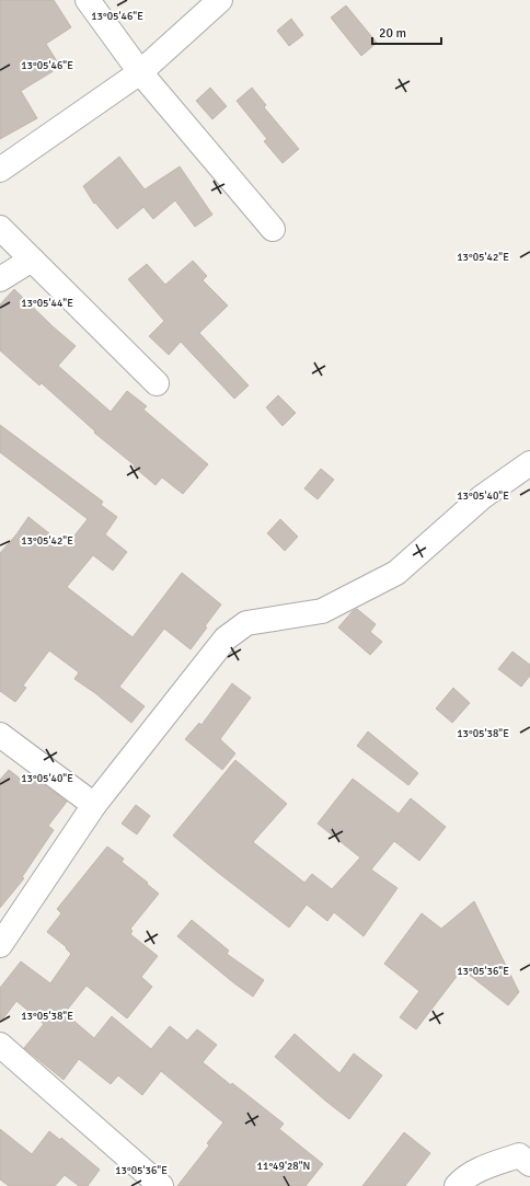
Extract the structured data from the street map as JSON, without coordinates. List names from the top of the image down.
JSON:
{
  "scale_bar": "20 m",
  "coordinates": [
    "13°05'46\"E",
    "13°05'42\"E",
    "13°05'44\"E",
    "13°05'40\"E",
    "13°05'38\"E",
    "13°05'36\"E",
    "11°49'28\"N"
  ]
}
